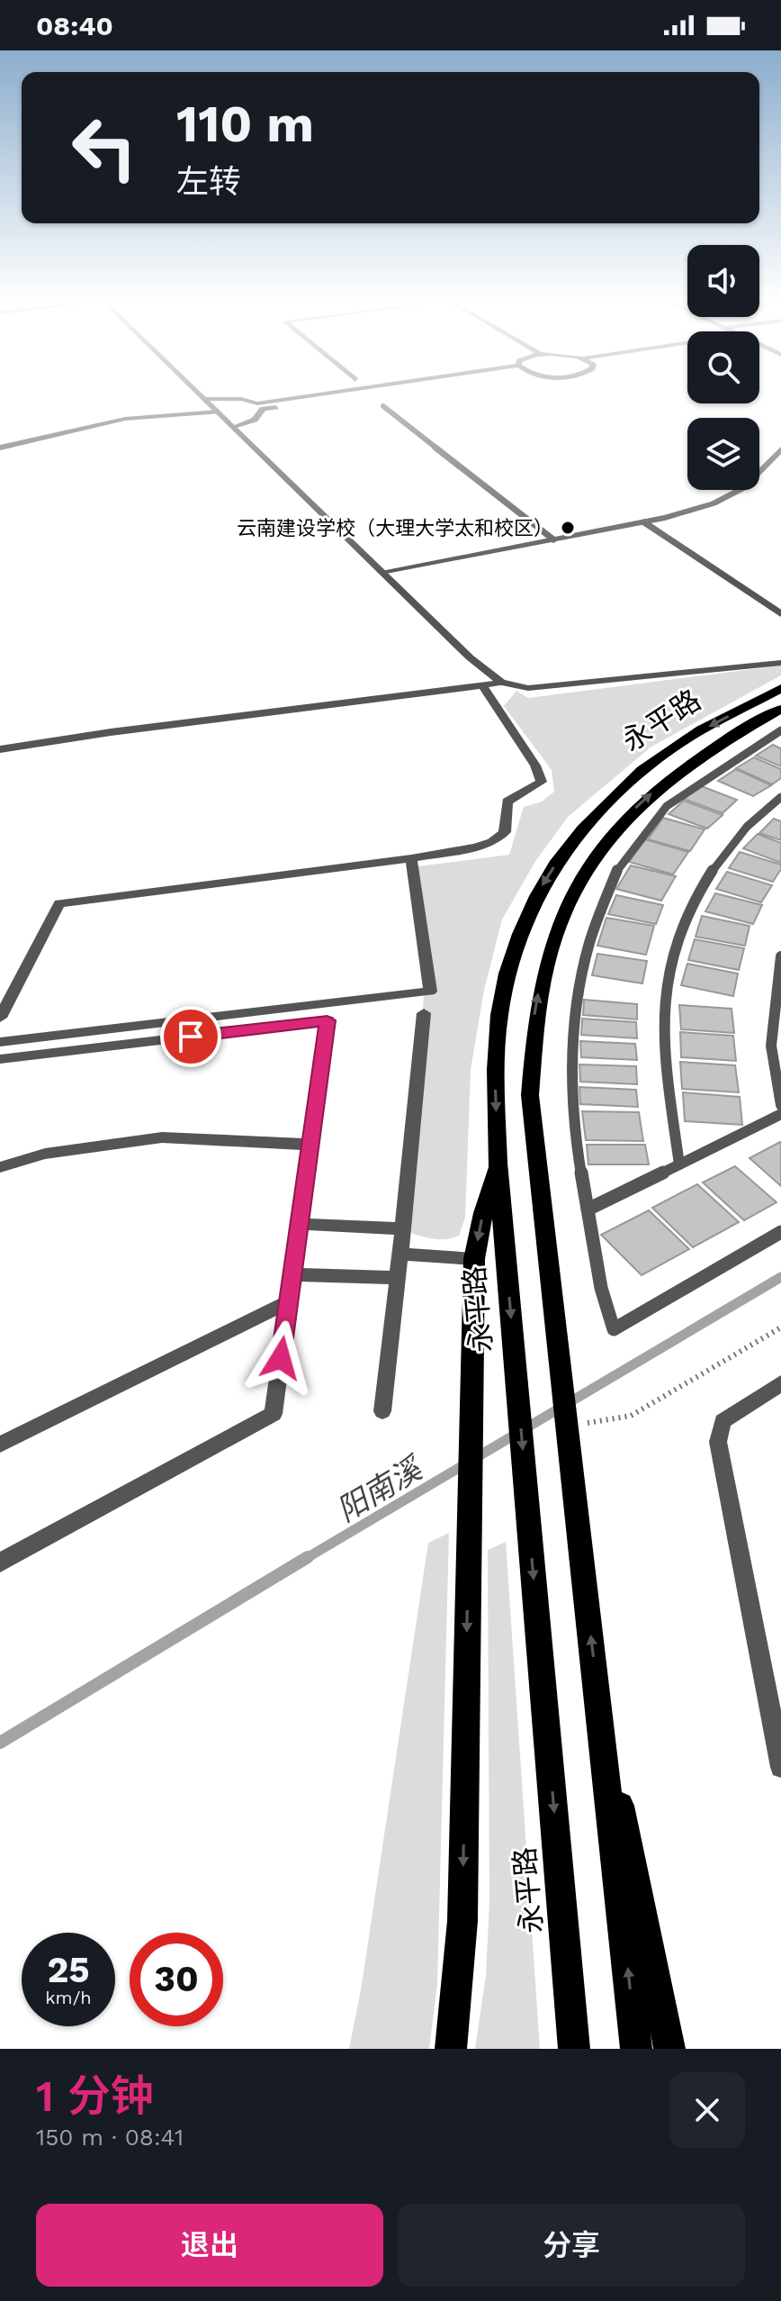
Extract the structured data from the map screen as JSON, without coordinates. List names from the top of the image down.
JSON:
{
  "streets": {
    "main road": ["永平路"]
  },
  "water": ["阳南溪"],
  "places": ["云南建设学校（大理大学太和校区）"],
  "page": {
    "status": "08:40",
    "turn": ["110 m", "左转"],
    "speed": "25 km/h",
    "limit": "30",
    "heading": ["1 分钟", "150 m · 08:41"],
    "buttons": ["退出", "分享"]
  }
}
